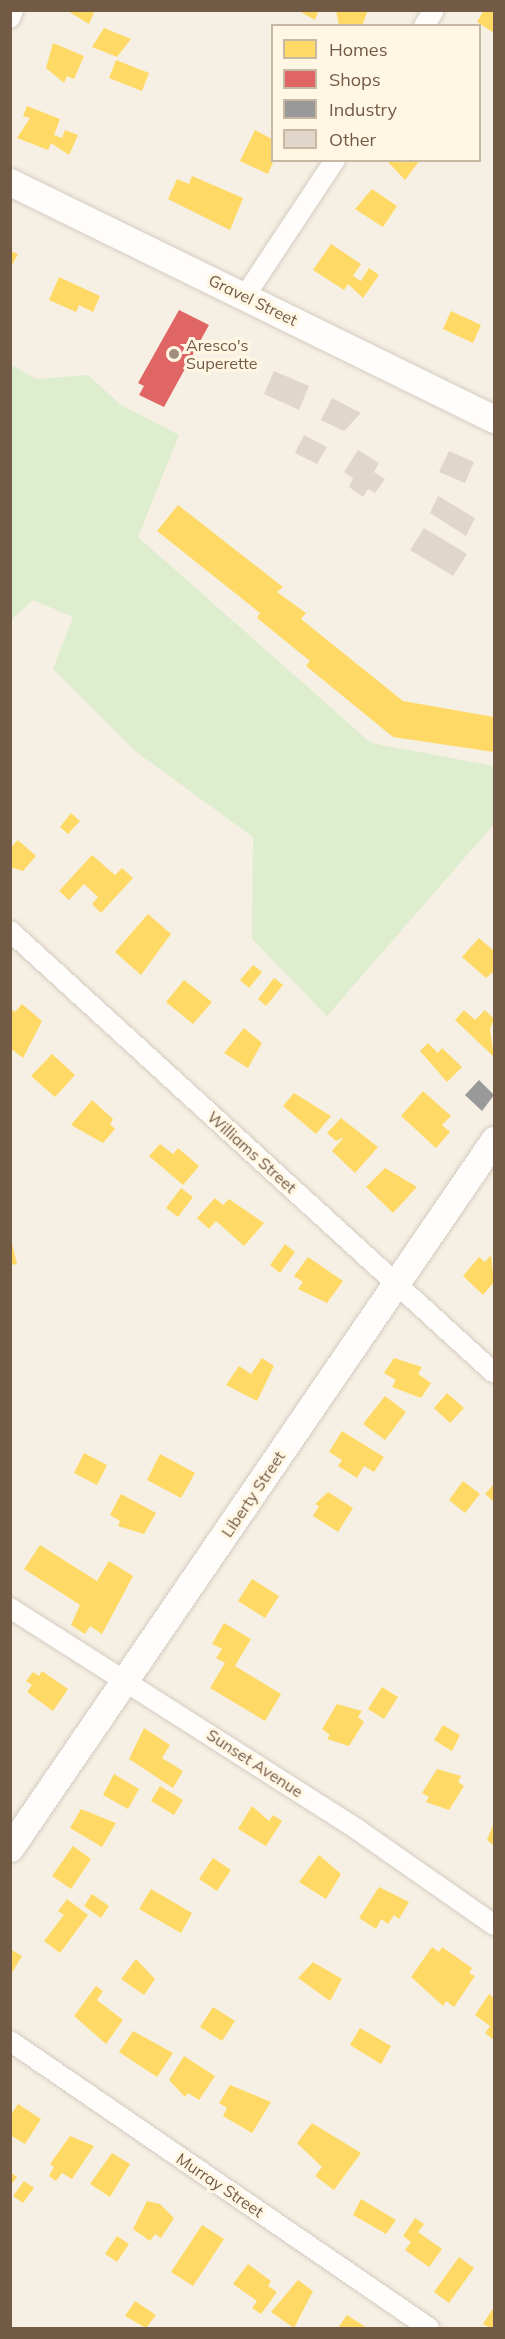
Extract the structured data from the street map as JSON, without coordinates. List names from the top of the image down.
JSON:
{
  "streets": {
    "main road": ["Gravel Street", "Liberty Street"],
    "street": ["Williams Street", "Sunset Avenue", "Murray Street"]
  },
  "crossings": [
    ["Williams Street", "Liberty Street"],
    ["Liberty Street", "Sunset Avenue"]
  ],
  "places": ["Aresco's Superette"],
  "legend": [
    "Homes",
    "Shops",
    "Industry",
    "Other"
  ]
}
